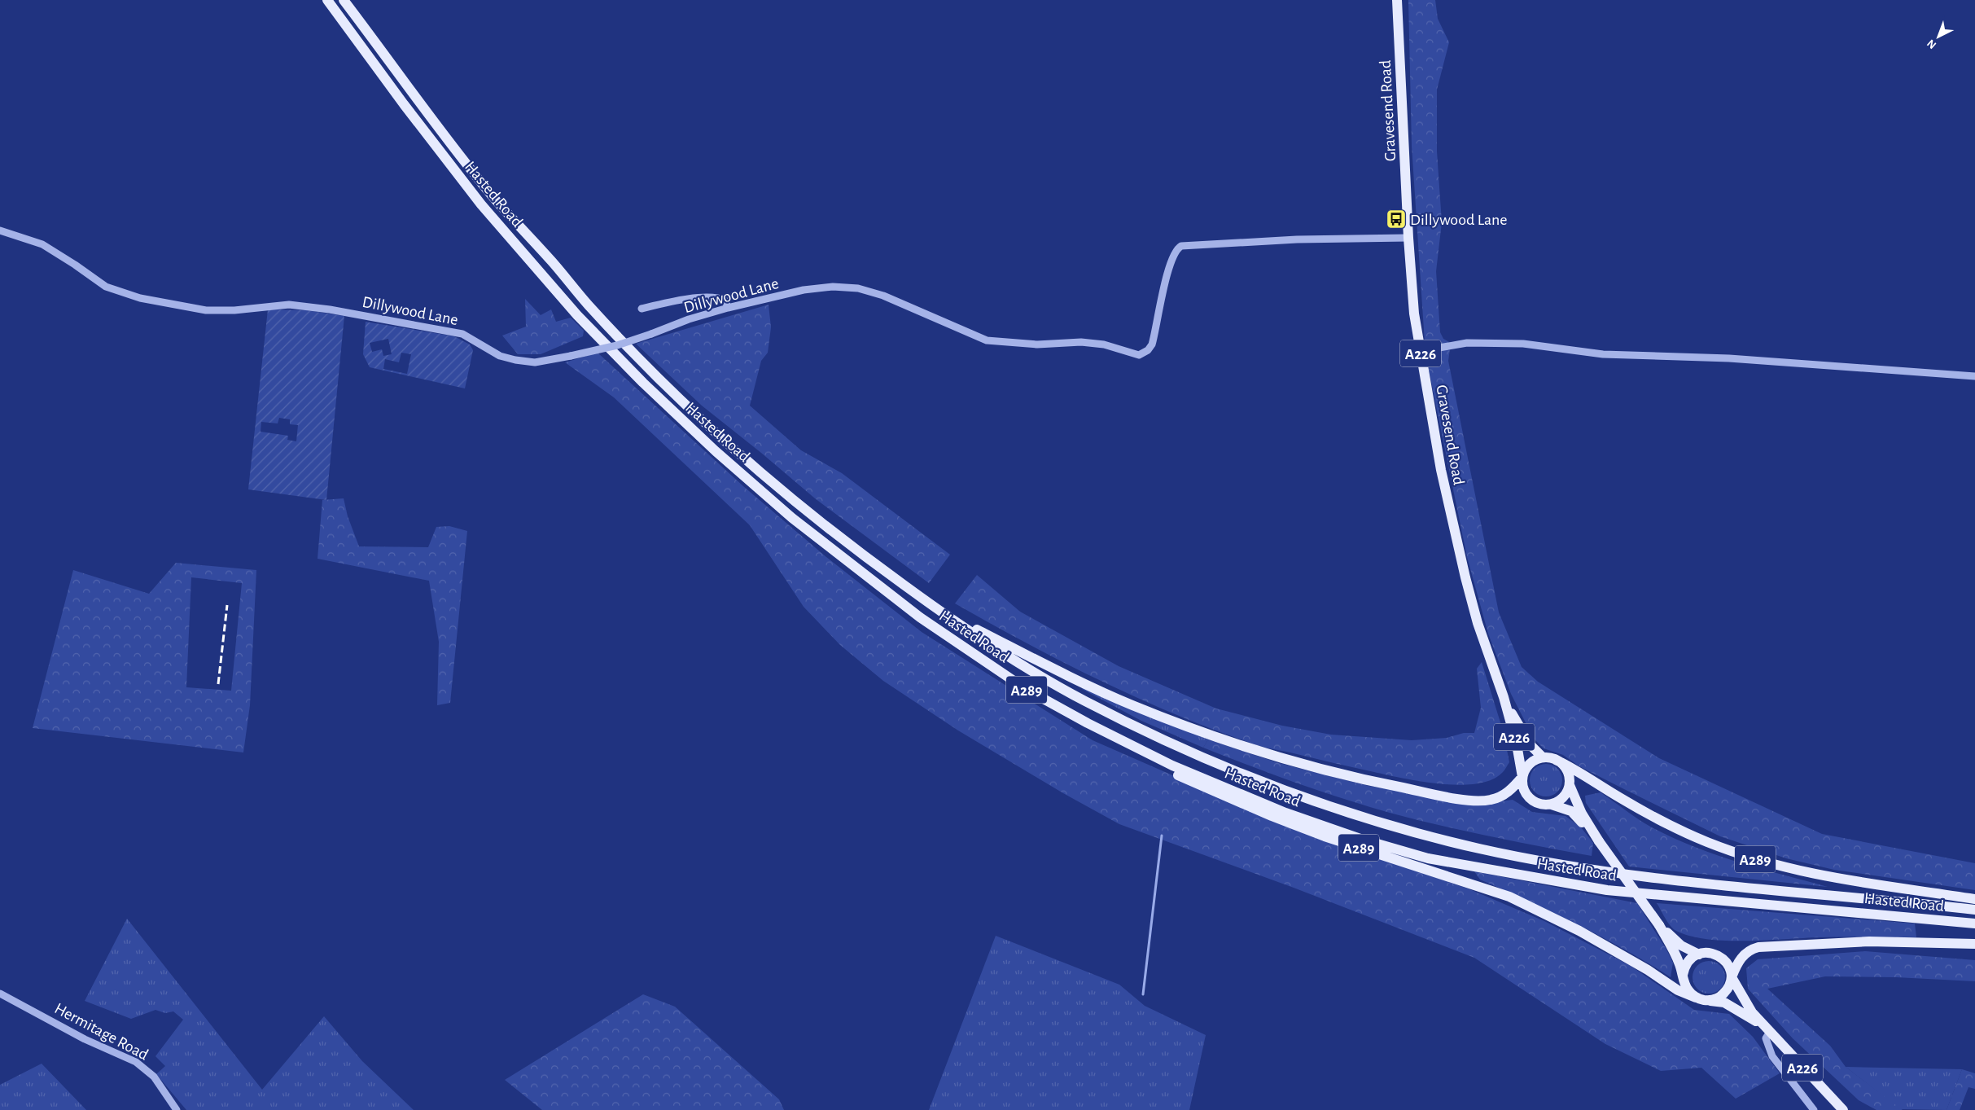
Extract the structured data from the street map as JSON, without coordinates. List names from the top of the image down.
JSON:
{
  "streets": {
    "main road": [
      "Gravesend Road",
      "Hasted Road",
      "A226",
      "A289"
    ],
    "street": ["Dillywood Lane", "Hermitage Road"]
  },
  "crossings": [
    ["Gravesend Road", "Dillywood Lane"],
    ["Gravesend Road", "A289"],
    ["Hasted Road", "A289"],
    ["A226", "A289"]
  ],
  "places": {
    "bus stop": ["Dillywood Lane"]
  },
  "north": "bottom left"
}
